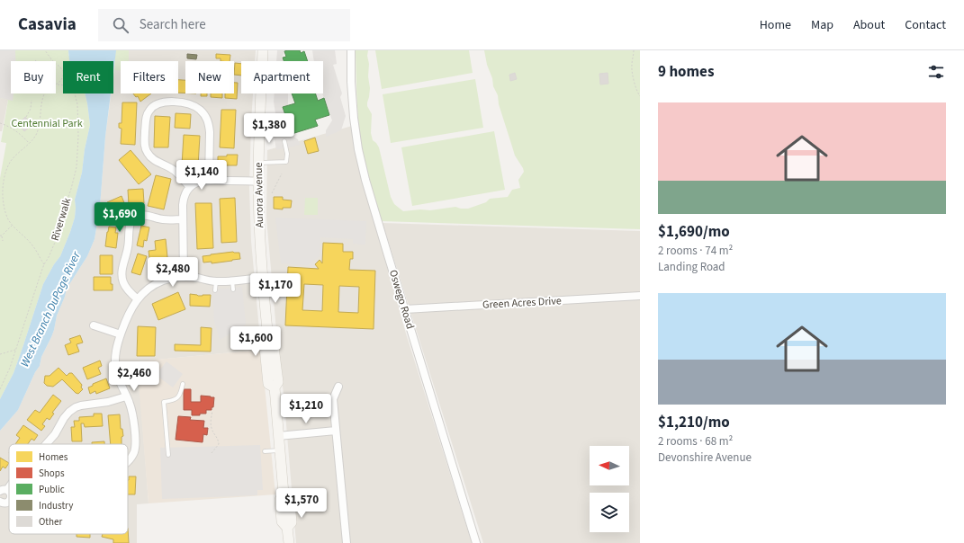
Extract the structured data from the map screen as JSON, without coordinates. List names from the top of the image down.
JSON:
{
  "streets": {
    "main road": ["Aurora Avenue"],
    "street": ["Oswego Road", "Green Acres Drive"],
    "path": ["Riverwalk"]
  },
  "crossings": [
    ["Oswego Road", "Green Acres Drive"]
  ],
  "water": ["West Branch DuPage River"],
  "parks": ["Centennial Park"],
  "legend": [
    "Homes",
    "Shops",
    "Public",
    "Industry",
    "Other"
  ],
  "north": "left",
  "page": {
    "header": "Casavia",
    "search": "Search here",
    "nav": [
      "Home",
      "Map",
      "About",
      "Contact"
    ],
    "heading": "9 homes",
    "chip": [
      "Buy",
      "Rent",
      "Filters",
      "New",
      "Apartment"
    ],
    "list": [
      {
        "name": "$1,690/mo",
        "note": "2 rooms · 74 m² · Landing Road"
      },
      {
        "name": "$1,210/mo",
        "note": "2 rooms · 68 m² · Devonshire Avenue"
      }
    ],
    "price": [
      "$1,380",
      "$1,140",
      "$1,690",
      "$2,480",
      "$1,170",
      "$1,600",
      "$2,460",
      "$1,210",
      "$1,570"
    ]
  }
}
